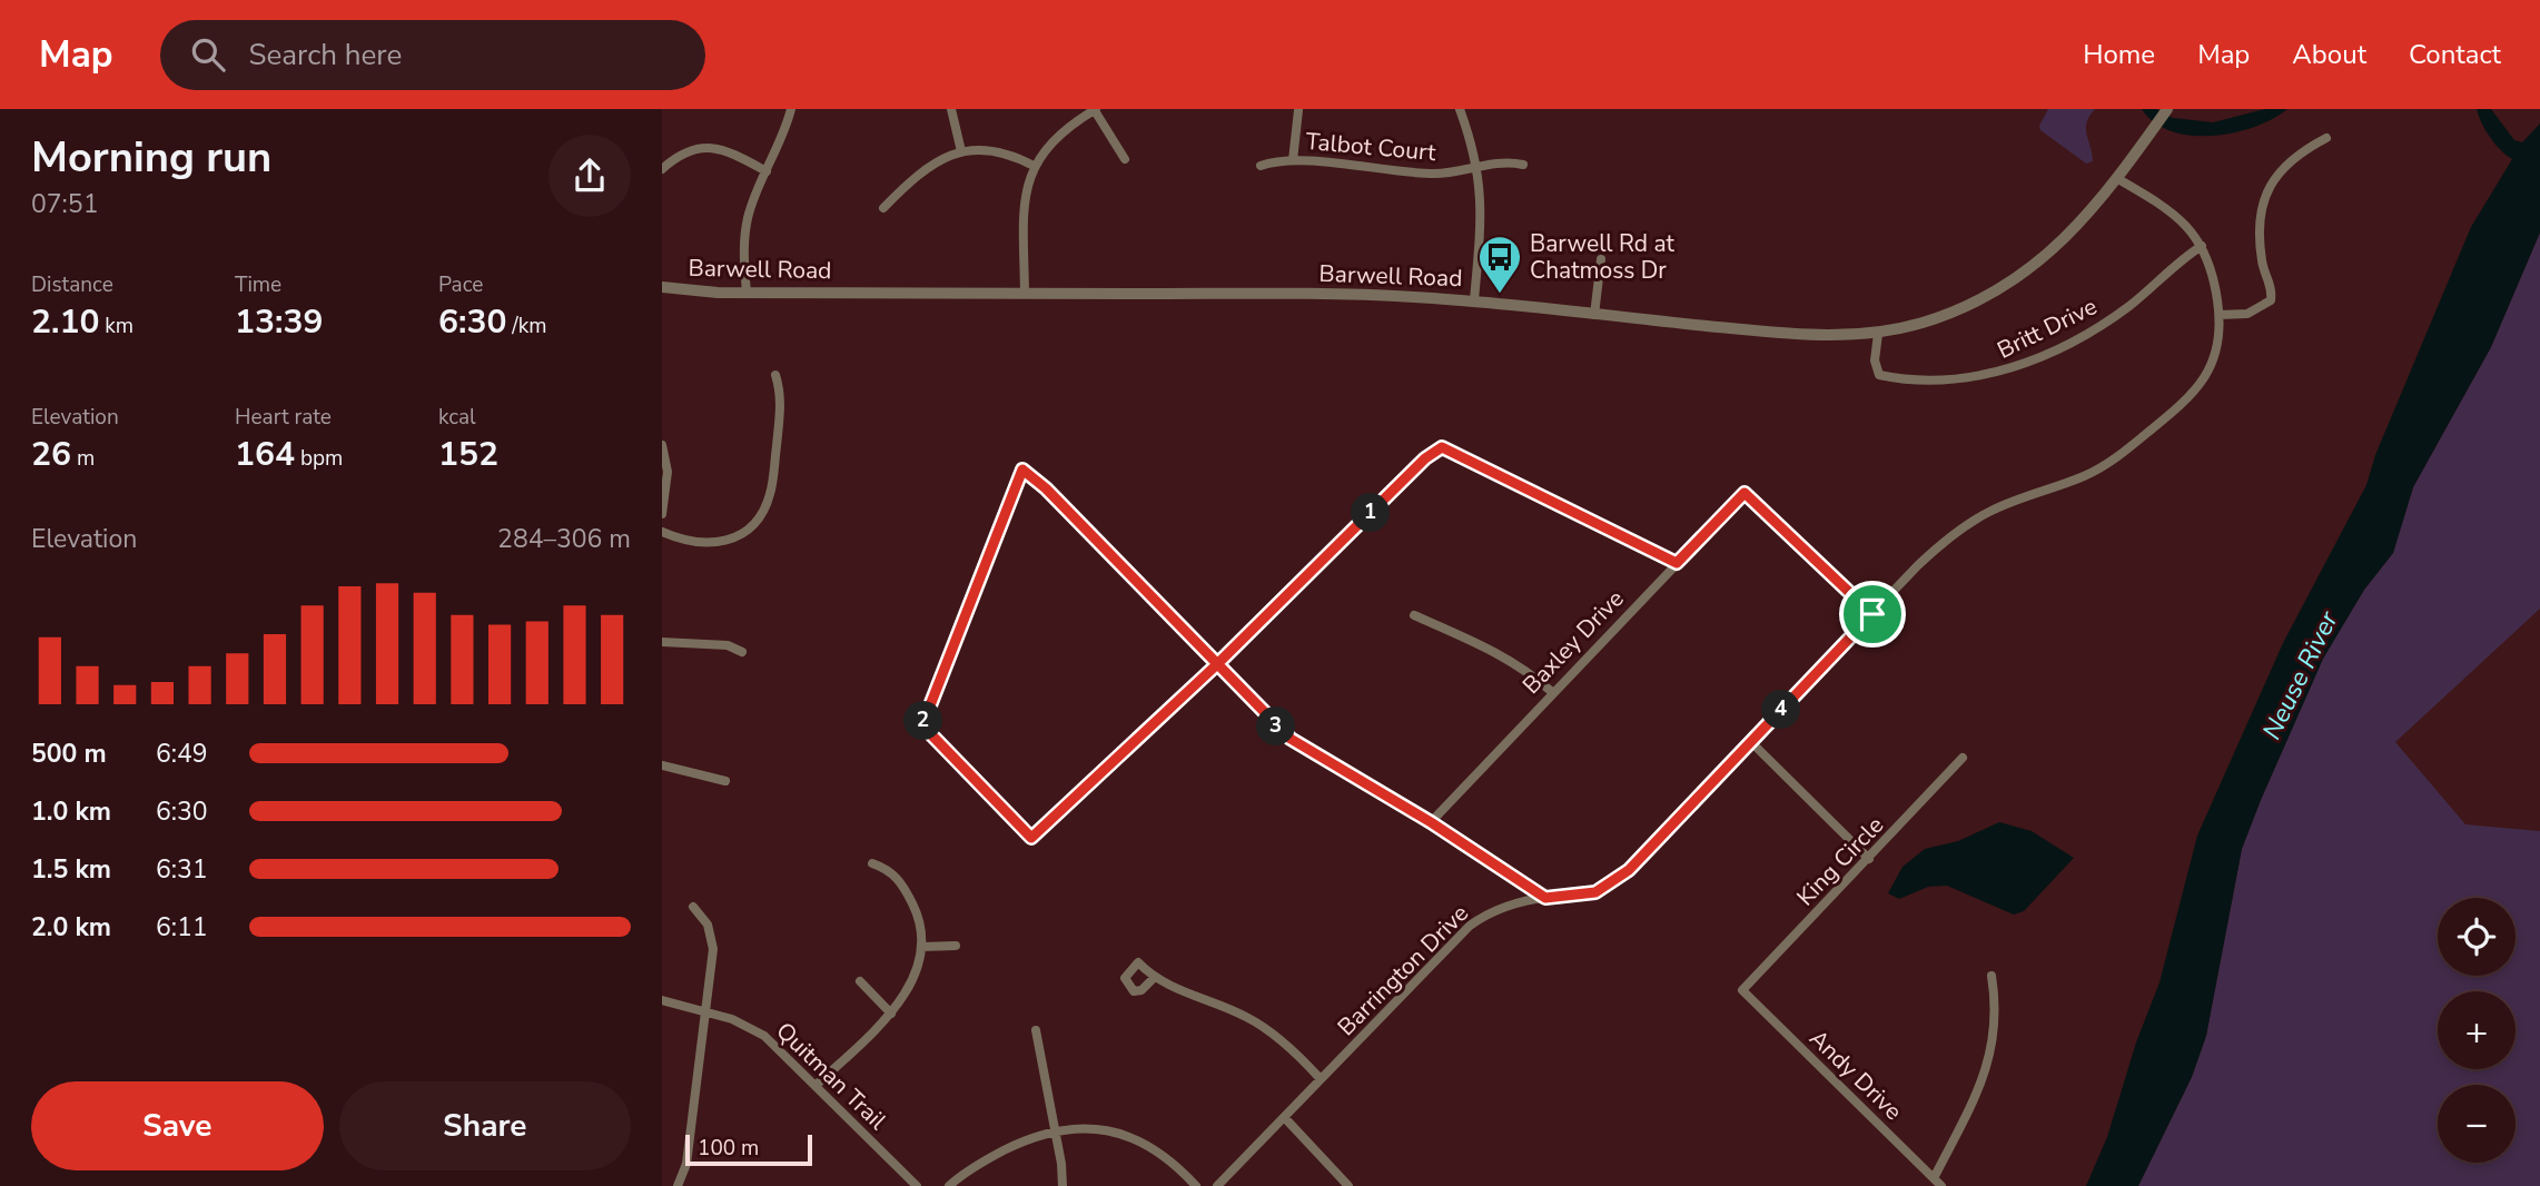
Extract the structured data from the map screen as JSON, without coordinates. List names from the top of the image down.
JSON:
{
  "streets": {
    "street": [
      "Talbot Court",
      "Barwell Road",
      "Britt Drive",
      "Baxley Drive",
      "King Circle",
      "Barrington Drive",
      "Andy Drive",
      "Quitman Trail"
    ]
  },
  "crossings": [
    ["Barwell Road", "Britt Drive"],
    ["Barwell Road", "Barrington Drive"],
    ["Britt Drive", "Barrington Drive"],
    ["Baxley Drive", "Barrington Drive"],
    ["King Circle", "Andy Drive"]
  ],
  "water": ["Neuse River"],
  "places": {
    "bus stop": ["Barwell Rd at Chatmoss Dr"]
  },
  "scale_bar": "100 m",
  "page": {
    "header": "Map",
    "search": "Search here",
    "nav": [
      "Home",
      "Map",
      "About",
      "Contact"
    ],
    "heading": ["Morning run", "07:51"],
    "stats": [
      ["Distance", "2.10 km"],
      ["Time", "13:39"],
      ["Pace", "6:30 /km"],
      ["Elevation", "26 m"],
      ["Heart rate", "164 bpm"],
      ["kcal", "152"]
    ],
    "pins": [
      "1",
      "4",
      "2",
      "3"
    ],
    "chart": ["Elevation", "284–306 m"],
    "list": [
      {
        "name": "500 m",
        "note": "6:49"
      },
      {
        "name": "1.0 km",
        "note": "6:30"
      },
      {
        "name": "1.5 km",
        "note": "6:31"
      },
      {
        "name": "2.0 km",
        "note": "6:11"
      }
    ],
    "map_buttons": ["+", "−"],
    "buttons": ["Save", "Share"],
    "scale": "100 m"
  }
}
